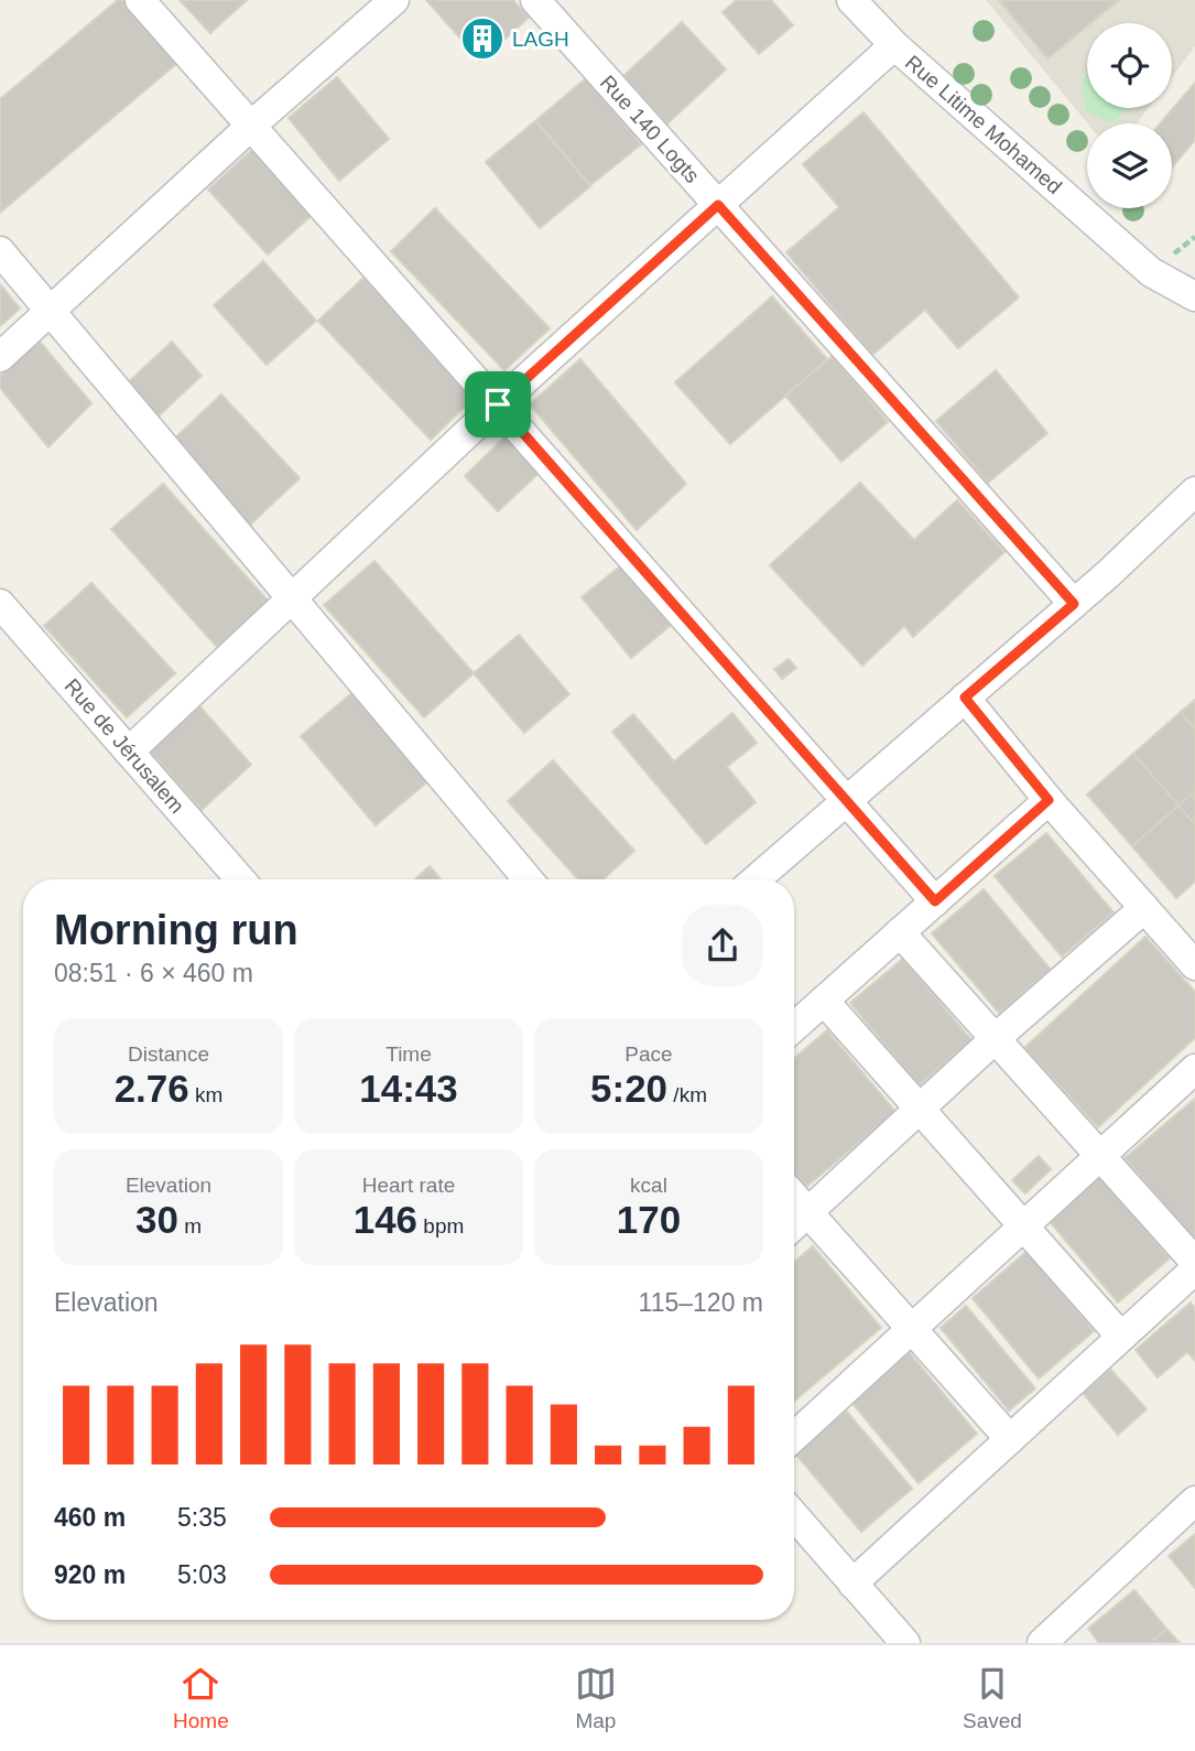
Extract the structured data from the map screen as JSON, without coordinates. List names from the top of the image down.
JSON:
{
  "streets": {
    "street": ["Rue Litime Mohamed", "Rue 140 Logts", "Rue de Jérusalem"]
  },
  "places": {
    "building": ["LAGH"]
  },
  "page": {
    "heading": ["Morning run", "08:51 · 6 × 460 m"],
    "stats": [
      ["Distance", "2.76 km"],
      ["Time", "14:43"],
      ["Pace", "5:20 /km"],
      ["Elevation", "30 m"],
      ["Heart rate", "146 bpm"],
      ["kcal", "170"]
    ],
    "chart": ["Elevation", "115–120 m"],
    "list": [
      {
        "name": "460 m",
        "note": "5:35"
      },
      {
        "name": "920 m",
        "note": "5:03"
      }
    ],
    "tabs": ["Home", "Map", "Saved"]
  }
}
